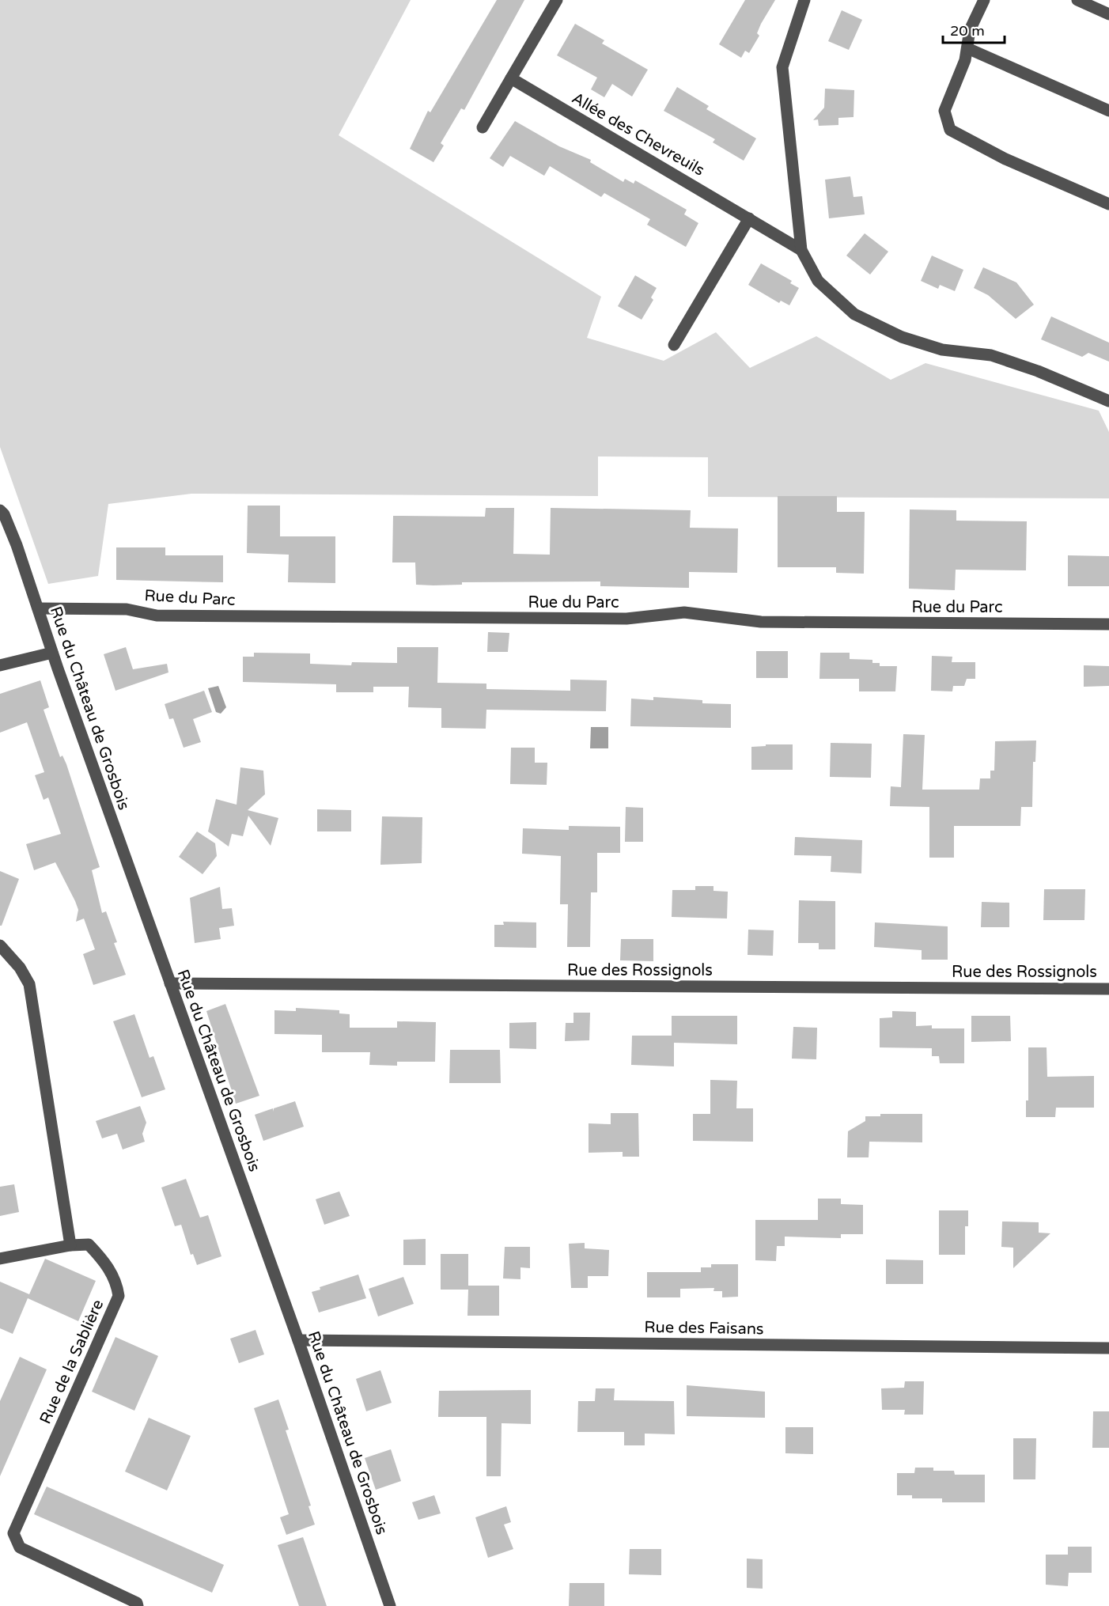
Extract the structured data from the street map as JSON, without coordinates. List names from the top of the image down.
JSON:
{
  "streets": {
    "street": [
      "Allée des Chevreuils",
      "Rue du Parc",
      "Rue du Château de Grosbois",
      "Rue des Rossignols",
      "Rue des Faisans",
      "Rue de la Sablière"
    ]
  },
  "crossings": [
    ["Rue du Parc", "Rue du Château de Grosbois"],
    ["Rue du Château de Grosbois", "Rue des Rossignols"],
    ["Rue du Château de Grosbois", "Rue des Faisans"]
  ],
  "scale_bar": "20 m"
}
